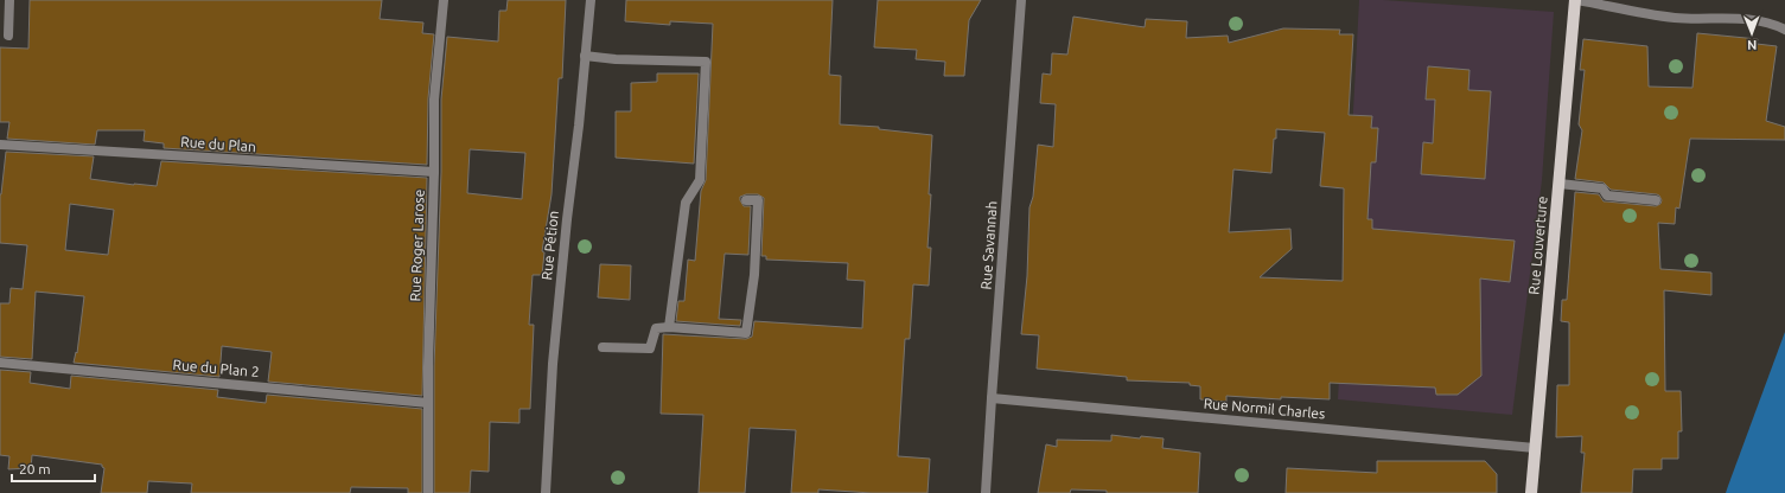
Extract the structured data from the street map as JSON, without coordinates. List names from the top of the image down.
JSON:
{
  "streets": {
    "main road": ["Rue Louverture"],
    "street": [
      "Rue du Plan",
      "Rue Roger Larose",
      "Rue Pétion",
      "Rue Savannah",
      "Rue du Plan 2",
      "Rue Normil Charles"
    ]
  },
  "crossings": [
    ["Rue du Plan", "Rue Roger Larose"],
    ["Rue Roger Larose", "Rue du Plan 2"],
    ["Rue Savannah", "Rue Normil Charles"],
    ["Rue Louverture", "Rue Normil Charles"]
  ],
  "scale_bar": "20 m",
  "north": "bottom"
}
